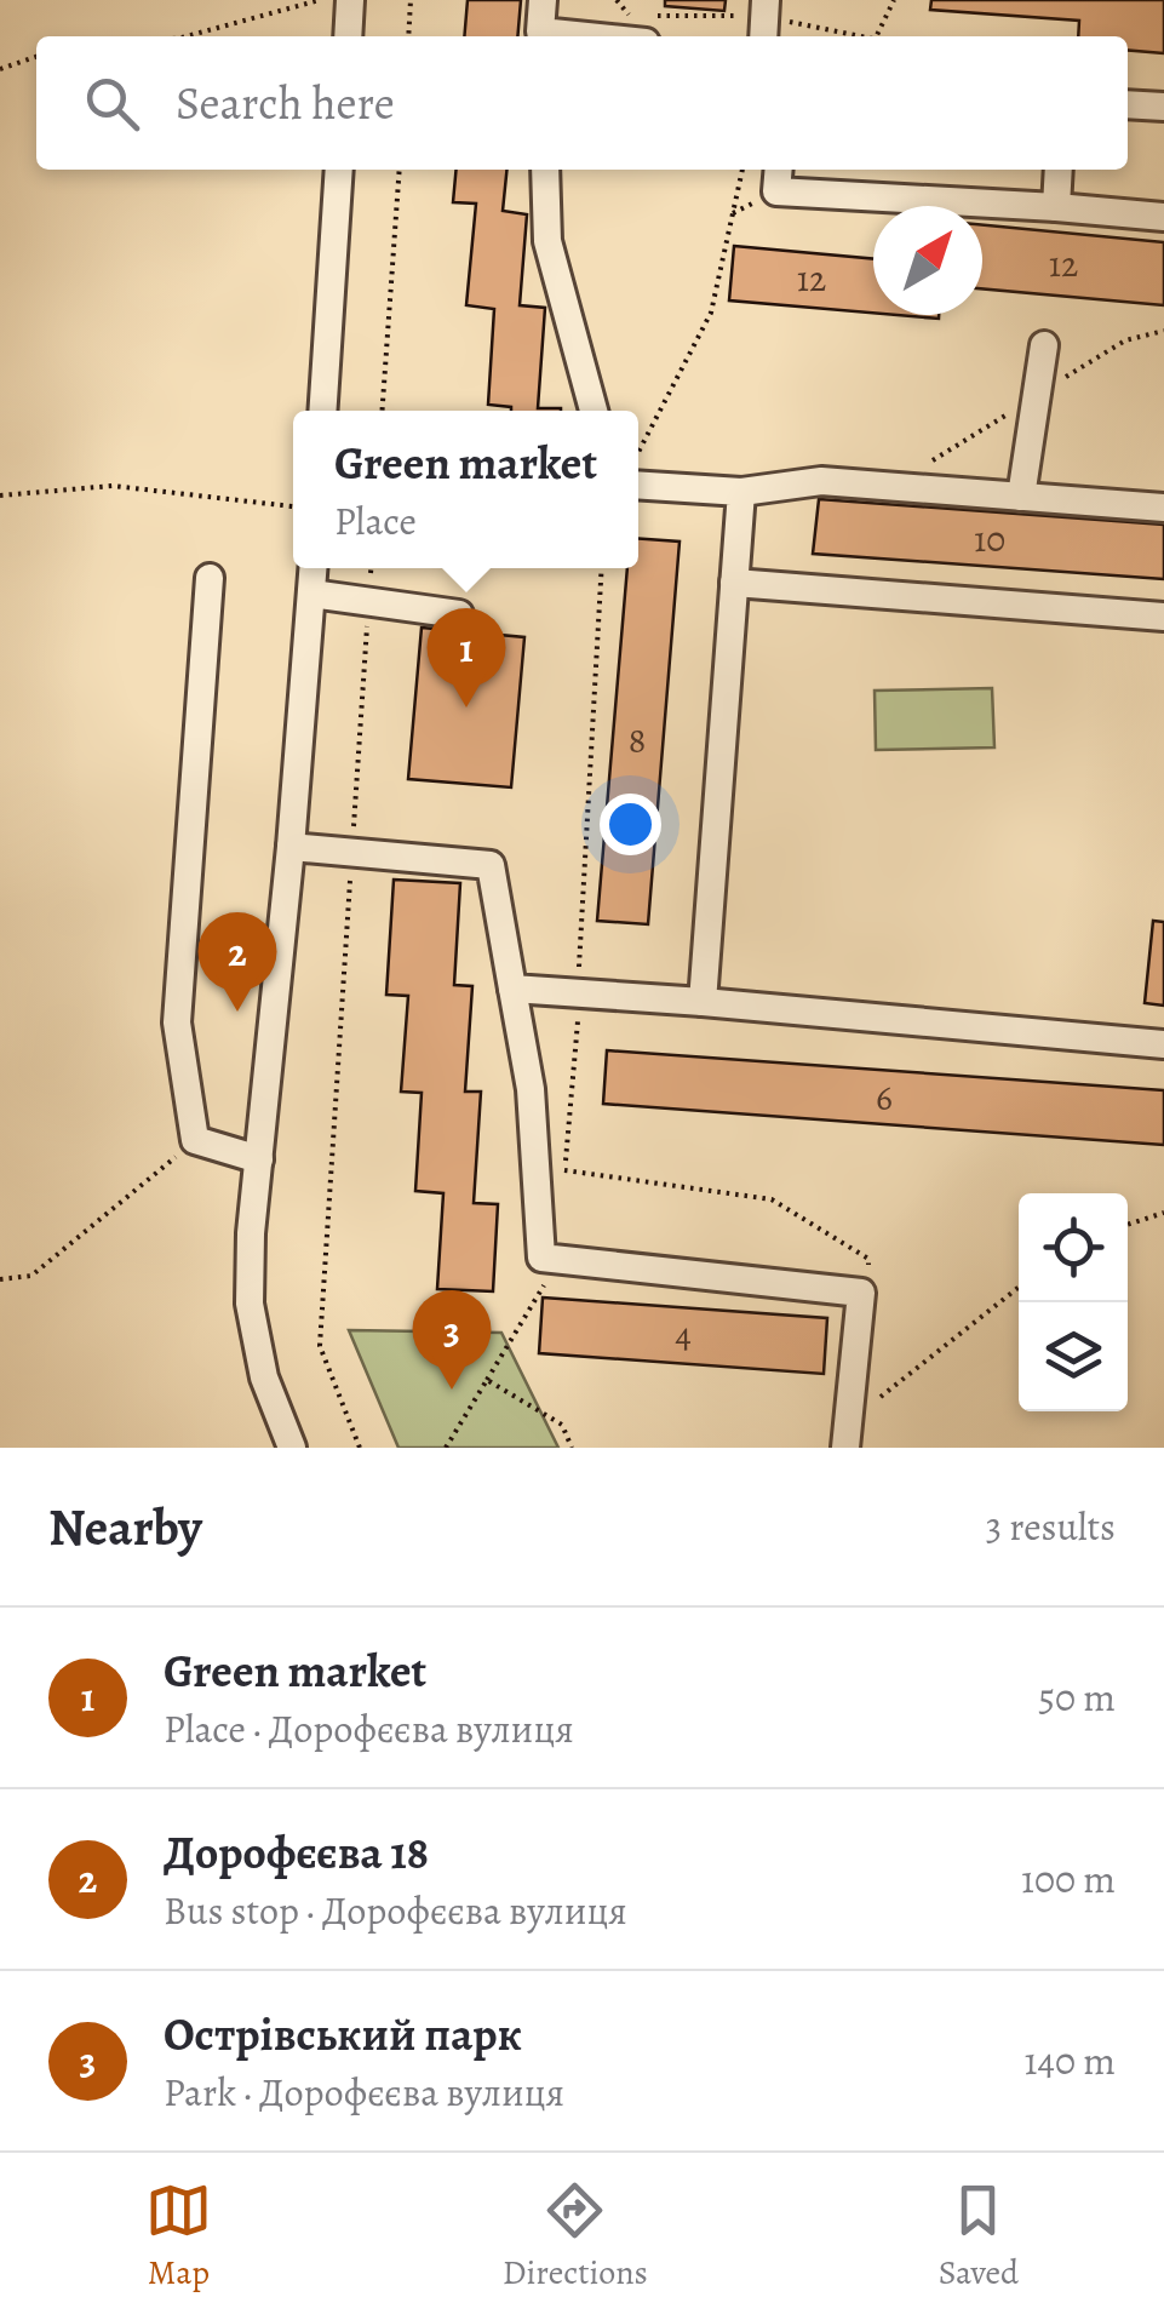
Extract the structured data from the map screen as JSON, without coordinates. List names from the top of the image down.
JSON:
{
  "house_numbers": [
    "12",
    "12",
    "10",
    "8",
    "6",
    "4"
  ],
  "north": "top right",
  "page": {
    "search": "Search here",
    "popup": ["Green market", "Place"],
    "pins": ["1", "2", "3"],
    "heading": ["Nearby", "3 results"],
    "list": [
      {
        "mark": "1",
        "name": "Green market",
        "note": "Place · Дорофєєва вулиця",
        "value": "50 m"
      },
      {
        "mark": "2",
        "name": "Дорофєєва 18",
        "note": "Bus stop · Дорофєєва вулиця",
        "value": "100 m"
      },
      {
        "mark": "3",
        "name": "Острівський парк",
        "note": "Park · Дорофєєва вулиця",
        "value": "140 m"
      }
    ],
    "nav": ["Map", "Directions", "Saved"]
  }
}
